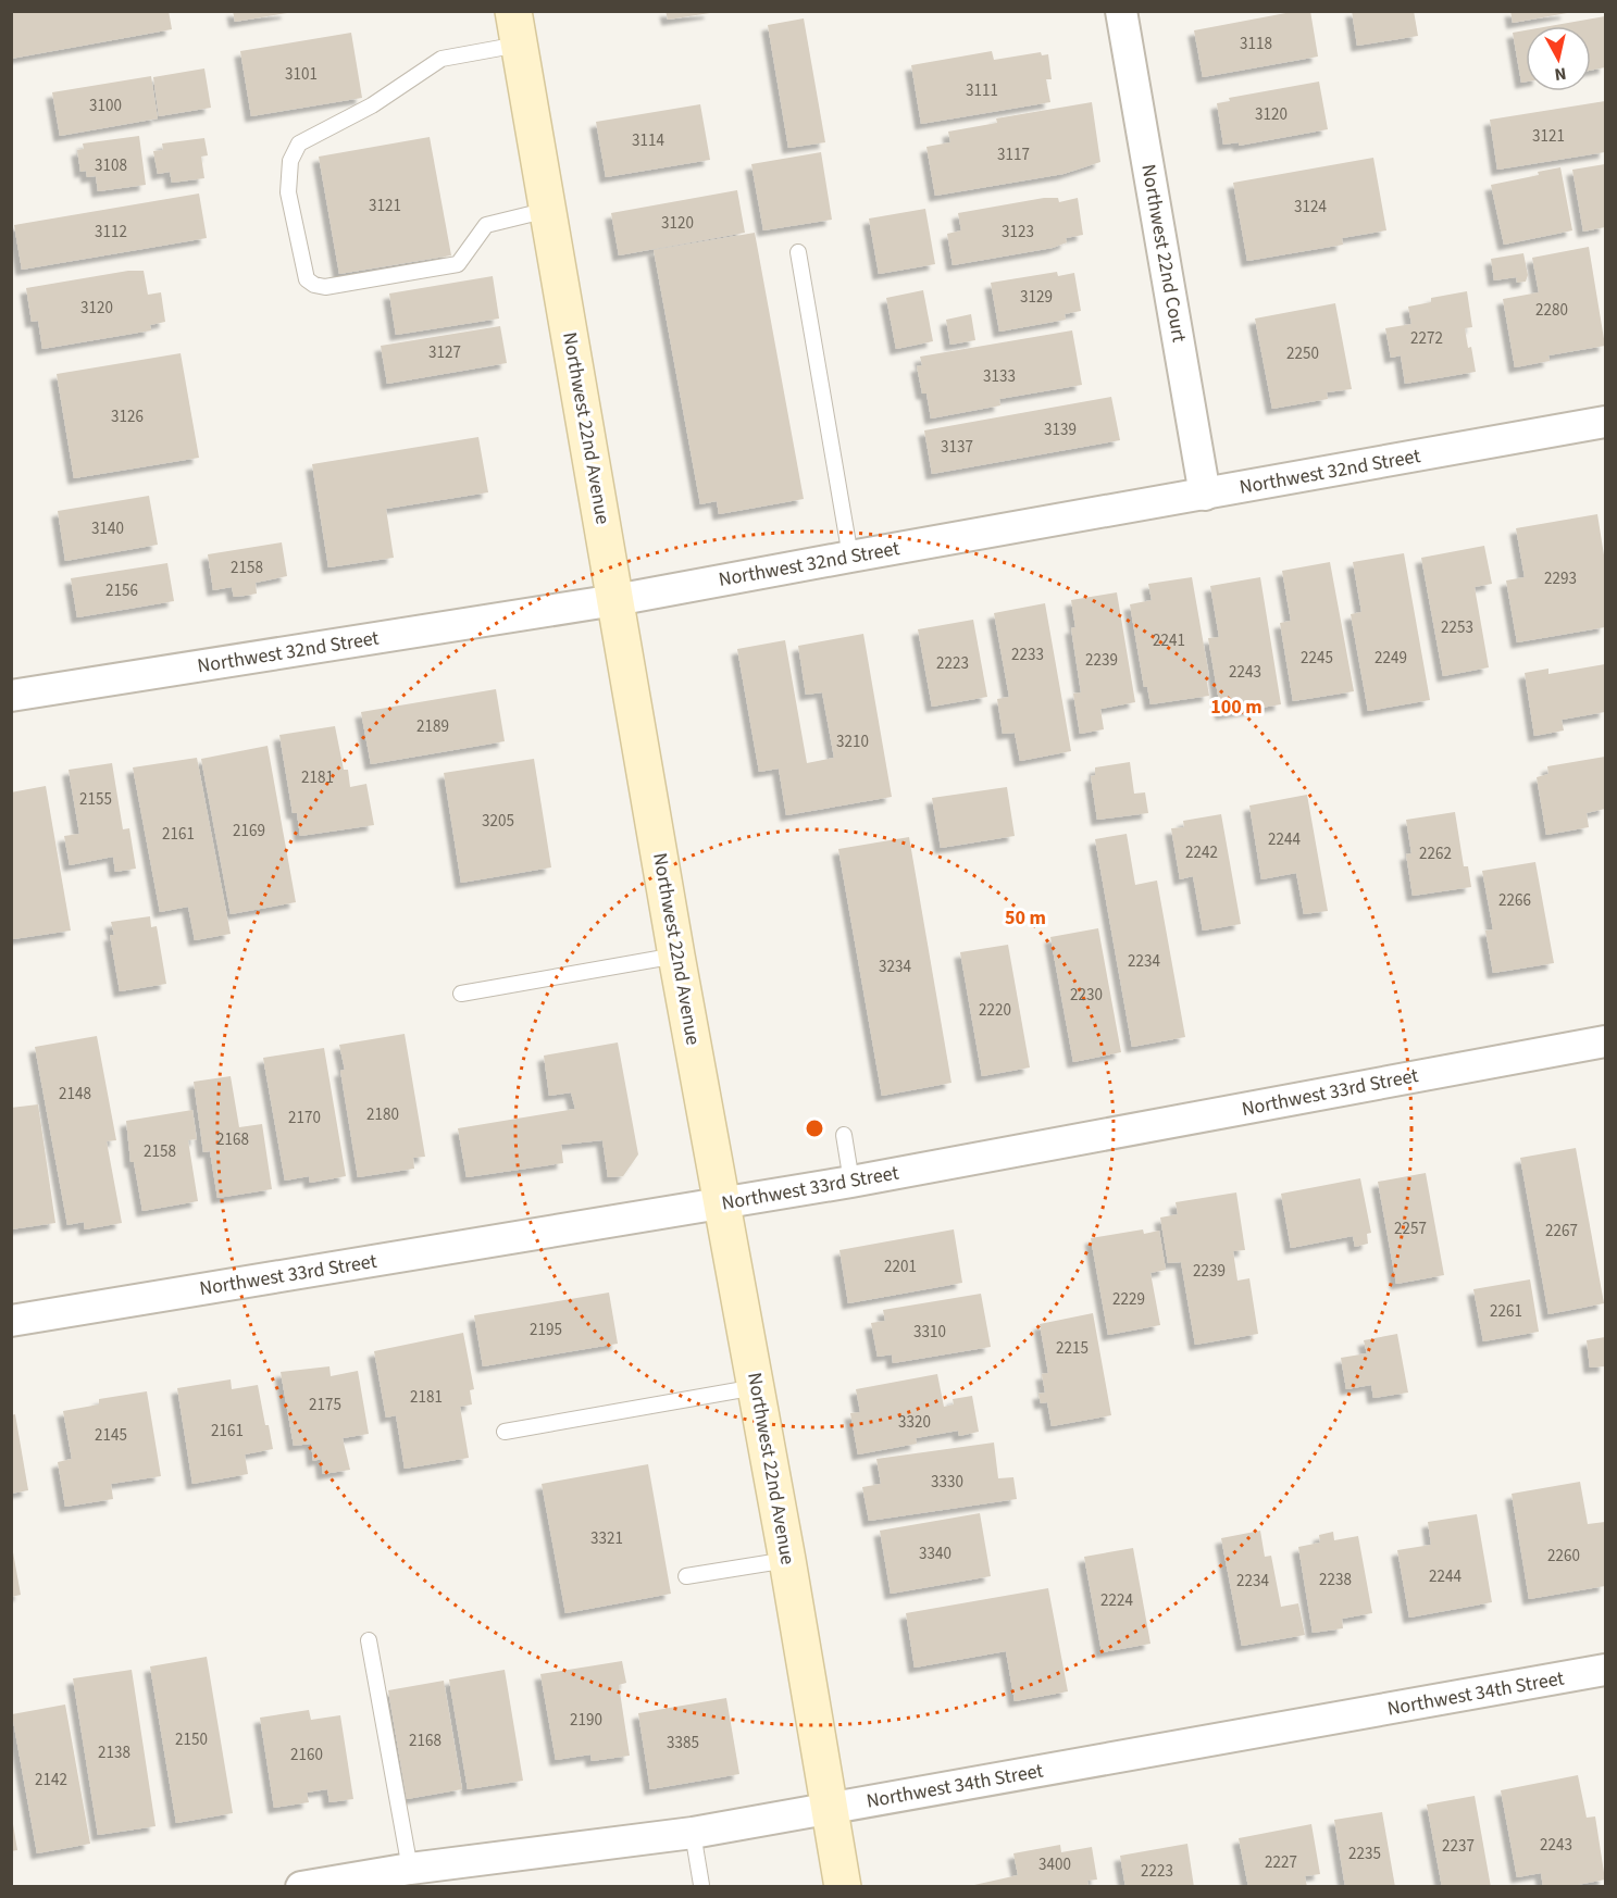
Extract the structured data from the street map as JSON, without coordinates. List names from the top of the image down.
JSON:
{
  "streets": {
    "main road": ["Northwest 22nd Avenue"],
    "street": [
      "Northwest 22nd Court",
      "Northwest 32nd Street",
      "Northwest 33rd Street",
      "Northwest 34th Street"
    ]
  },
  "crossings": [
    ["Northwest 22nd Court", "Northwest 32nd Street"],
    ["Northwest 22nd Avenue", "Northwest 32nd Street"],
    ["Northwest 22nd Avenue", "Northwest 33rd Street"],
    ["Northwest 22nd Avenue", "Northwest 34th Street"]
  ],
  "house_numbers": [
    "3118",
    "3101",
    "3111",
    "3100",
    "3120",
    "3121",
    "3114",
    "3117",
    "3108",
    "3121",
    "3124",
    "3120",
    "3112",
    "3123",
    "3129",
    "3120",
    "2280",
    "2272",
    "3127",
    "2250",
    "3133",
    "3126",
    "3139",
    "3137",
    "3140",
    "2158",
    "2293",
    "2156",
    "2253",
    "2241",
    "2233",
    "2245",
    "2249",
    "2239",
    "2223",
    "2243",
    "2189",
    "3210",
    "2181",
    "2155",
    "3205",
    "2169",
    "2161",
    "2244",
    "2242",
    "2262",
    "2266",
    "2234",
    "3234",
    "2230",
    "2220",
    "2148",
    "2180",
    "2170",
    "2168",
    "2158",
    "2257",
    "2267",
    "2201",
    "2239",
    "2229",
    "2261",
    "2195",
    "3310",
    "2215",
    "2181",
    "2175",
    "3320",
    "2161",
    "2145",
    "3330",
    "3321",
    "3340",
    "2260",
    "2244",
    "2238",
    "2234",
    "2224",
    "2190",
    "2150",
    "2168",
    "3385",
    "2138",
    "2160",
    "2142",
    "2243",
    "2237",
    "2235",
    "2227",
    "3400",
    "2223"
  ],
  "north": "bottom",
  "rings": ["100 m", "50 m"]
}
